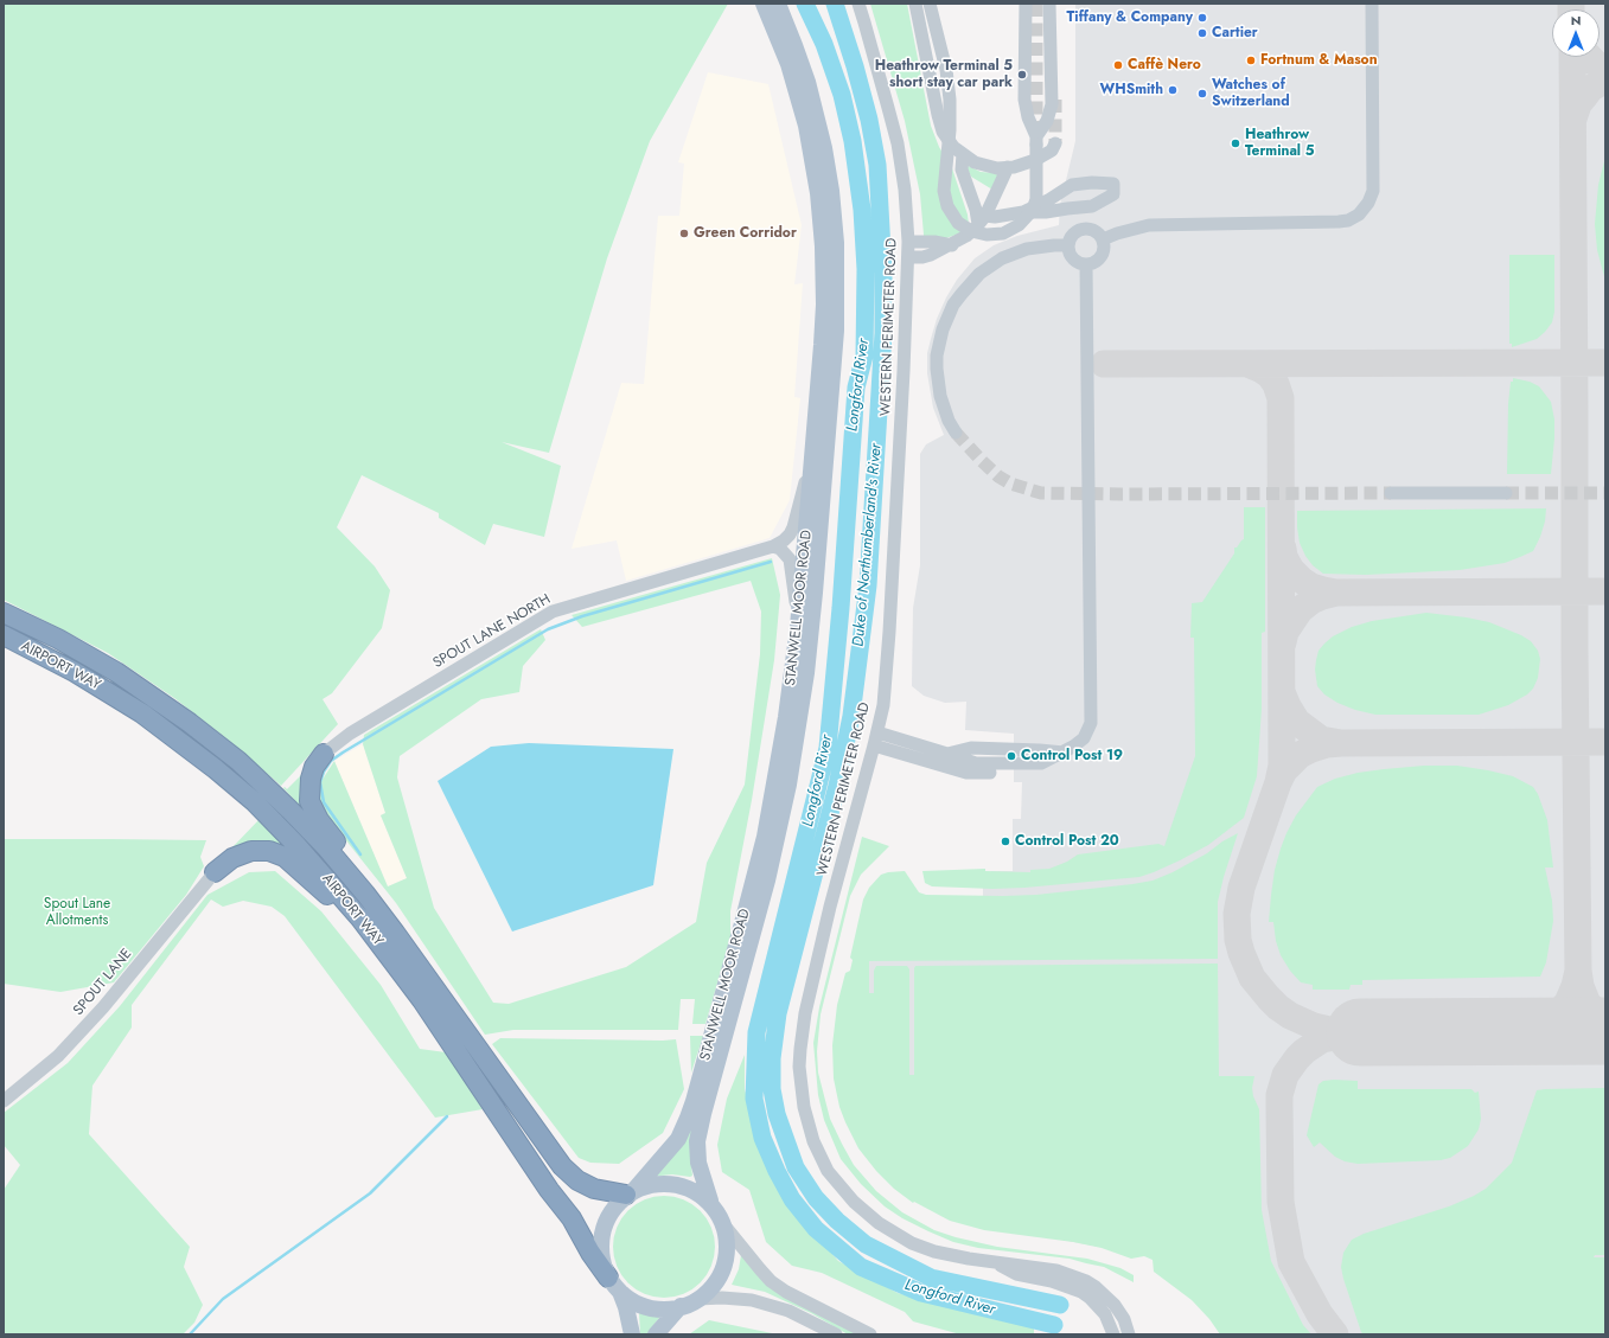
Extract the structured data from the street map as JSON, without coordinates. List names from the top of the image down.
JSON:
{
  "streets": {
    "highway": ["AIRPORT WAY"],
    "main road": ["STANWELL MOOR ROAD"],
    "street": ["WESTERN PERIMETER ROAD", "SPOUT LANE NORTH", "SPOUT LANE"]
  },
  "crossings": [
    ["STANWELL MOOR ROAD", "SPOUT LANE NORTH"],
    ["STANWELL MOOR ROAD", "AIRPORT WAY"]
  ],
  "water": ["Longford River", "Duke of Northumberland's River"],
  "parks": ["Spout Lane Allotments"],
  "places": [
    "Tiffany & Company",
    "Cartier",
    "Fortnum & Mason",
    "Caffè Nero",
    "Heathrow Terminal 5 short stay car park",
    "WHSmith",
    "Watches of Switzerland",
    "Heathrow Terminal 5",
    "Green Corridor",
    "Control Post 19",
    "Control Post 20"
  ],
  "north": "top"
}
